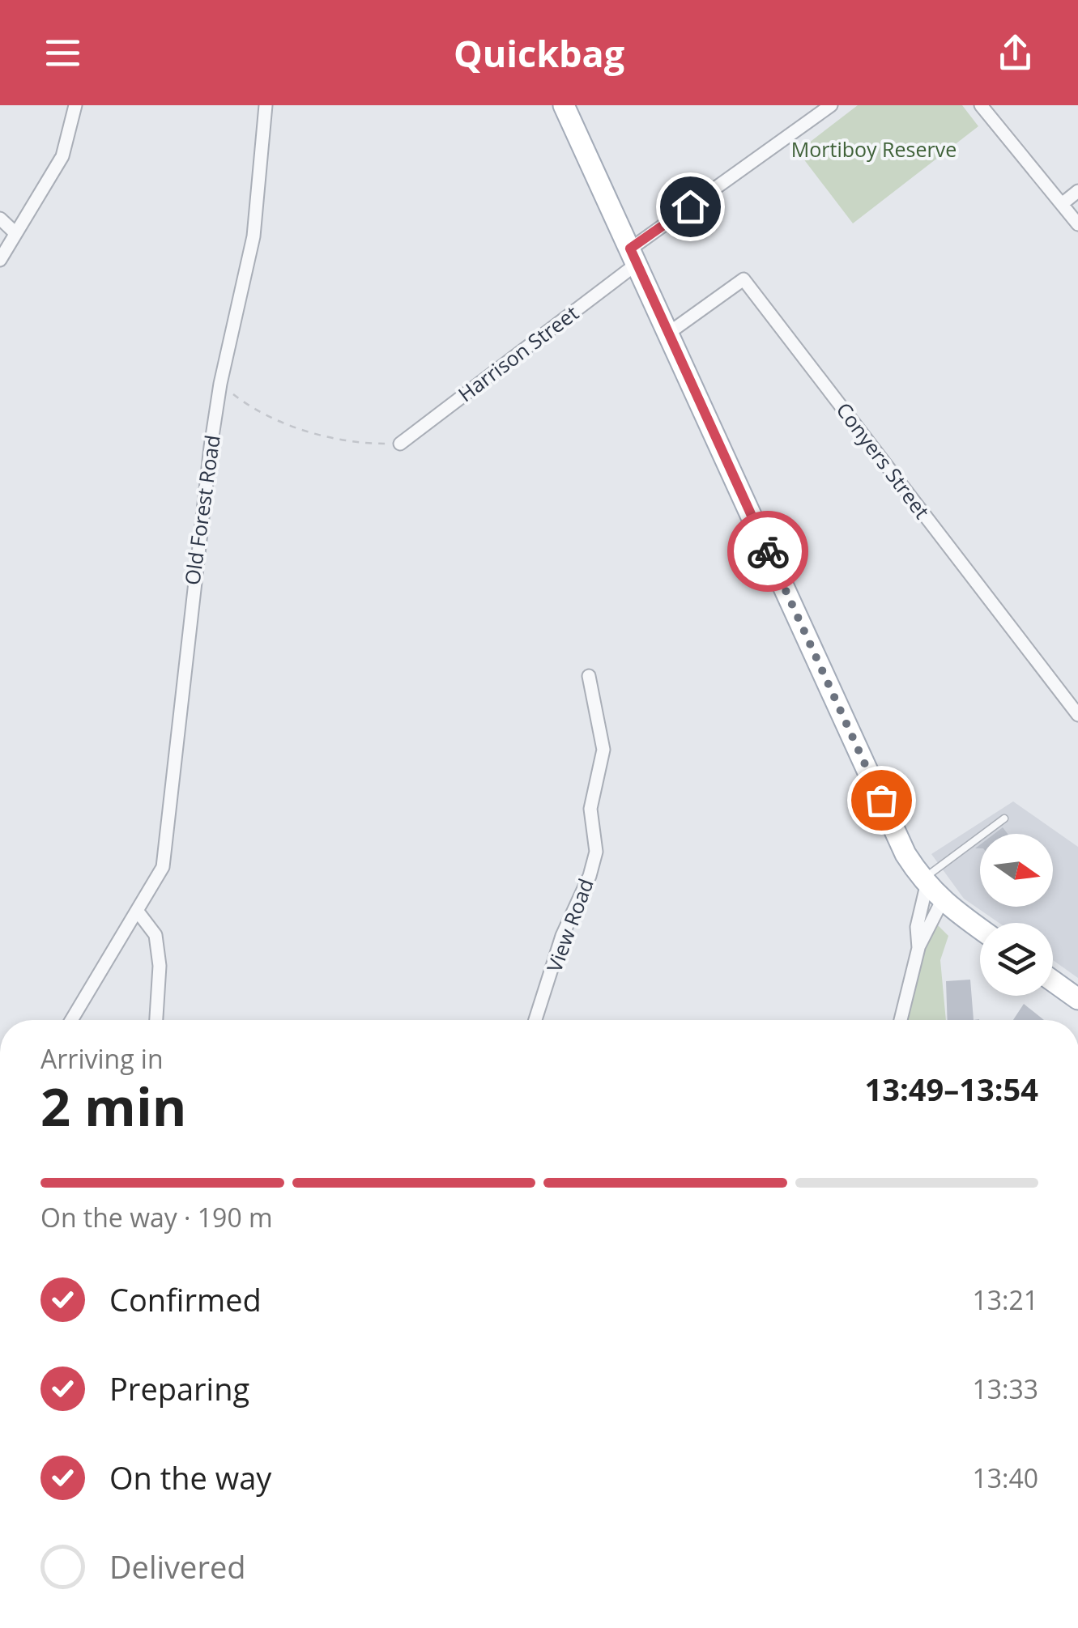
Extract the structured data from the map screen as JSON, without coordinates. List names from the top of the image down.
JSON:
{
  "streets": {
    "street": [
      "Harrison Street",
      "Conyers Street",
      "Old Forest Road",
      "View Road"
    ]
  },
  "parks": ["Mortiboy Reserve"],
  "north": "right",
  "page": {
    "header": "Quickbag",
    "heading": ["2 min", "Arriving in", "13:49–13:54"],
    "bar": "On the way · 190 m",
    "list": [
      ["Confirmed", "13:21"],
      ["Preparing", "13:33"],
      ["On the way", "13:40"],
      "Delivered"
    ]
  }
}
